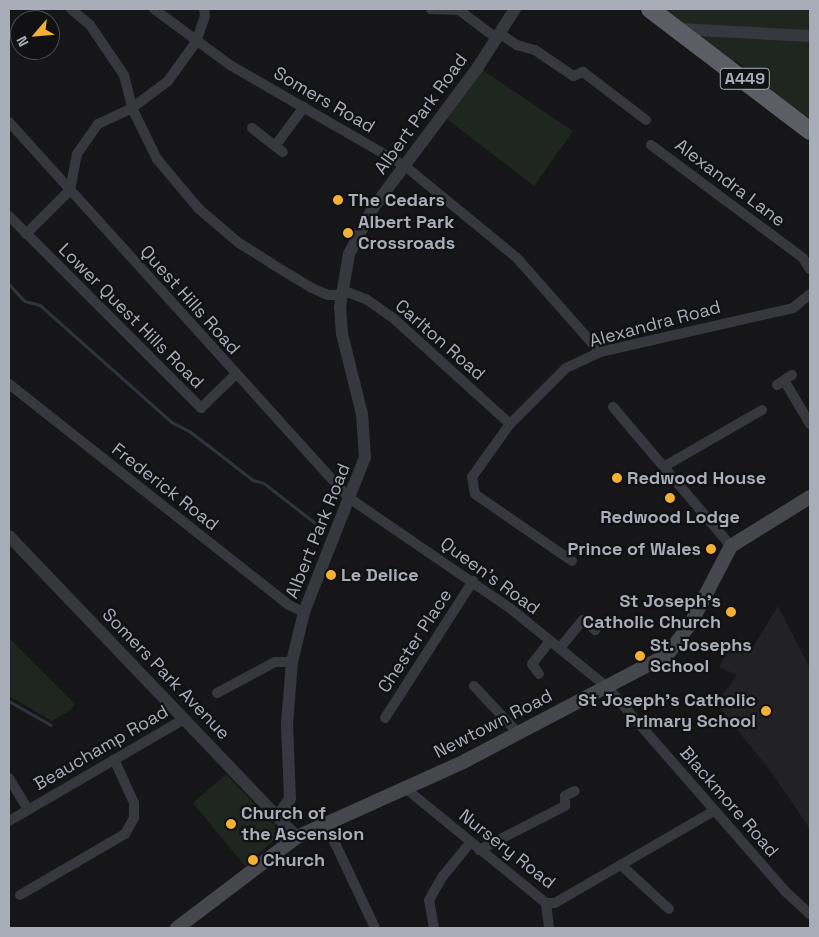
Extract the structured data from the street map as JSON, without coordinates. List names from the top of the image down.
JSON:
{
  "streets": {
    "highway": ["A449"],
    "main road": ["Newtown Road"],
    "street": [
      "Somers Road",
      "Albert Park Road",
      "Alexandra Lane",
      "Quest Hills Road",
      "Lower Quest Hills Road",
      "Alexandra Road",
      "Carlton Road",
      "Frederick Road",
      "Queen's Road",
      "Chester Place",
      "Somers Park Avenue",
      "Beauchamp Road",
      "Blackmore Road",
      "Nursery Road"
    ]
  },
  "crossings": [
    ["Somers Road", "Albert Park Road"],
    ["Somers Road", "Alexandra Road"],
    ["Albert Park Road", "Quest Hills Road"],
    ["Albert Park Road", "Carlton Road"],
    ["Albert Park Road", "Frederick Road"],
    ["Albert Park Road", "Queen's Road"],
    ["Albert Park Road", "Somers Park Avenue"],
    ["Quest Hills Road", "Lower Quest Hills Road"],
    ["Quest Hills Road", "Queen's Road"],
    ["Alexandra Road", "Carlton Road"],
    ["Queen's Road", "Chester Place"],
    ["Queen's Road", "Newtown Road"],
    ["Queen's Road", "Blackmore Road"],
    ["Somers Park Avenue", "Newtown Road"],
    ["Somers Park Avenue", "Beauchamp Road"],
    ["Newtown Road", "Blackmore Road"],
    ["Newtown Road", "Nursery Road"],
    ["Blackmore Road", "Nursery Road"]
  ],
  "places": [
    "The Cedars",
    "Albert Park Crossroads",
    "Redwood House",
    "Redwood Lodge",
    "Prince of Wales",
    "Le Delice",
    "St Joseph's Catholic Church",
    "St. Josephs School",
    "St Joseph's Catholic Primary School",
    "Church of the Ascension",
    "Church"
  ],
  "north": "bottom left"
}
